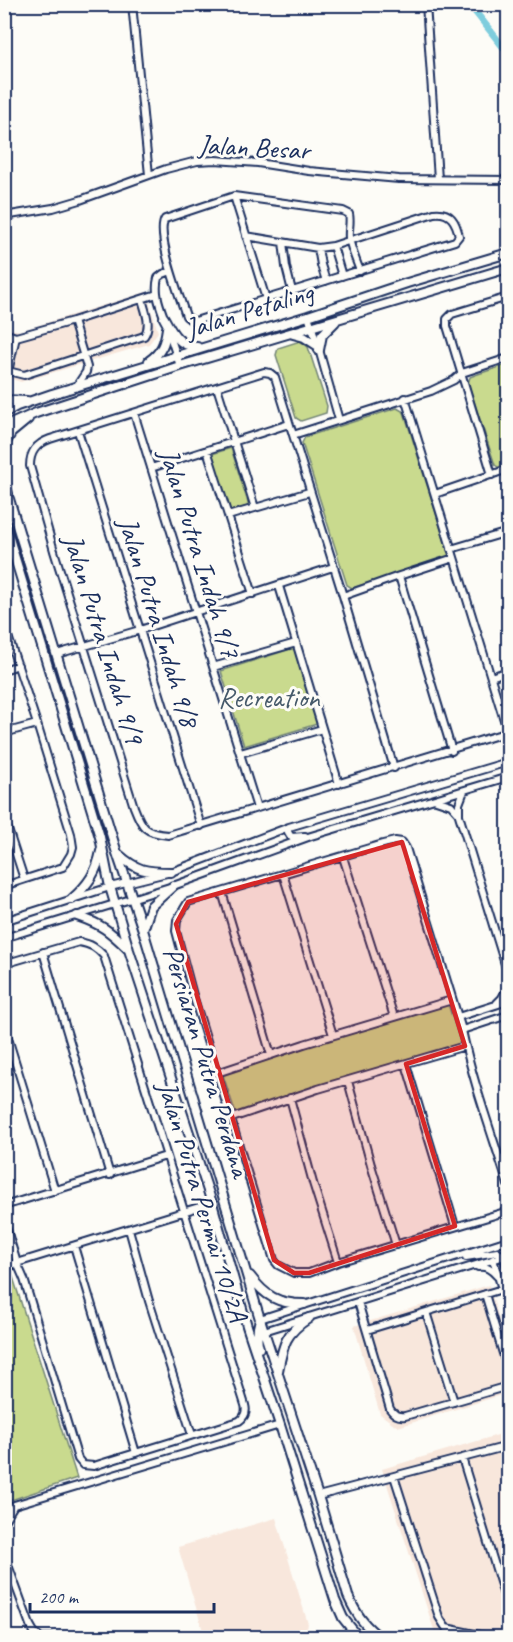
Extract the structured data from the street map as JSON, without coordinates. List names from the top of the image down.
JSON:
{
  "streets": {
    "main road": ["Jalan Petaling", "Persiaran Putra Perdana"],
    "street": [
      "Jalan Besar",
      "Jalan Putra Indah 9/7",
      "Jalan Putra Indah 9/8",
      "Jalan Putra Indah 9/9",
      "Jalan Putra Permai 10/2A"
    ]
  },
  "crossings": [
    ["Jalan Putra Indah 9/8", "Jalan Putra Indah 9/9"]
  ],
  "parks": ["Recreation"],
  "scale_bar": "200 m"
}
